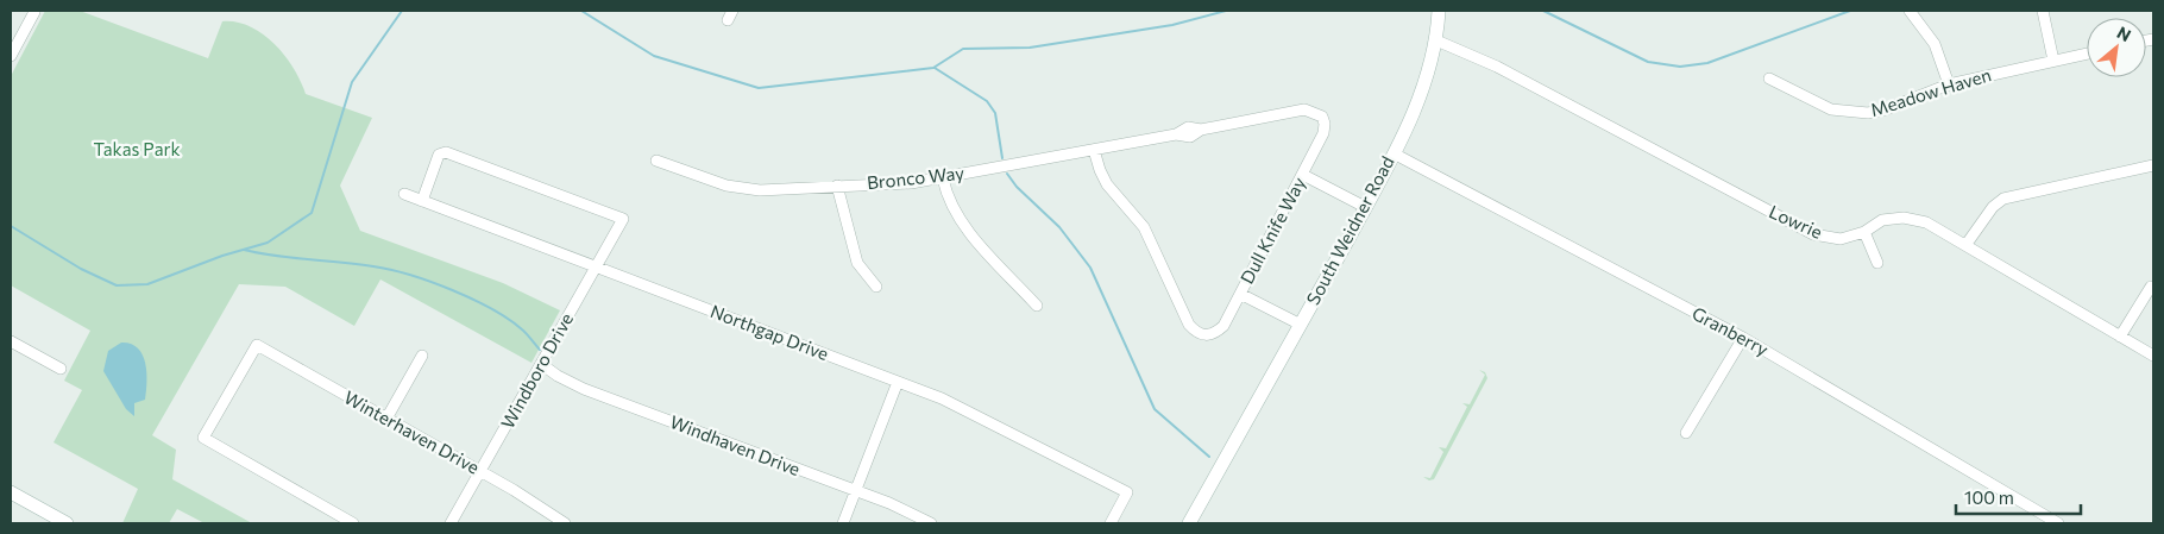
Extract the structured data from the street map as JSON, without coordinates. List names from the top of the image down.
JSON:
{
  "streets": {
    "main road": ["South Weidner Road"],
    "street": [
      "Meadow Haven",
      "Bronco Way",
      "Lowrie",
      "Dull Knife Way",
      "Granberry",
      "Northgap Drive",
      "Windboro Drive",
      "Winterhaven Drive",
      "Windhaven Drive"
    ]
  },
  "crossings": [
    ["Bronco Way", "Dull Knife Way"],
    ["Lowrie", "South Weidner Road"],
    ["South Weidner Road", "Granberry"],
    ["Northgap Drive", "Windboro Drive"],
    ["Windboro Drive", "Winterhaven Drive"],
    ["Windboro Drive", "Windhaven Drive"]
  ],
  "parks": ["Takas Park"],
  "scale_bar": "100 m",
  "north": "top right"
}
